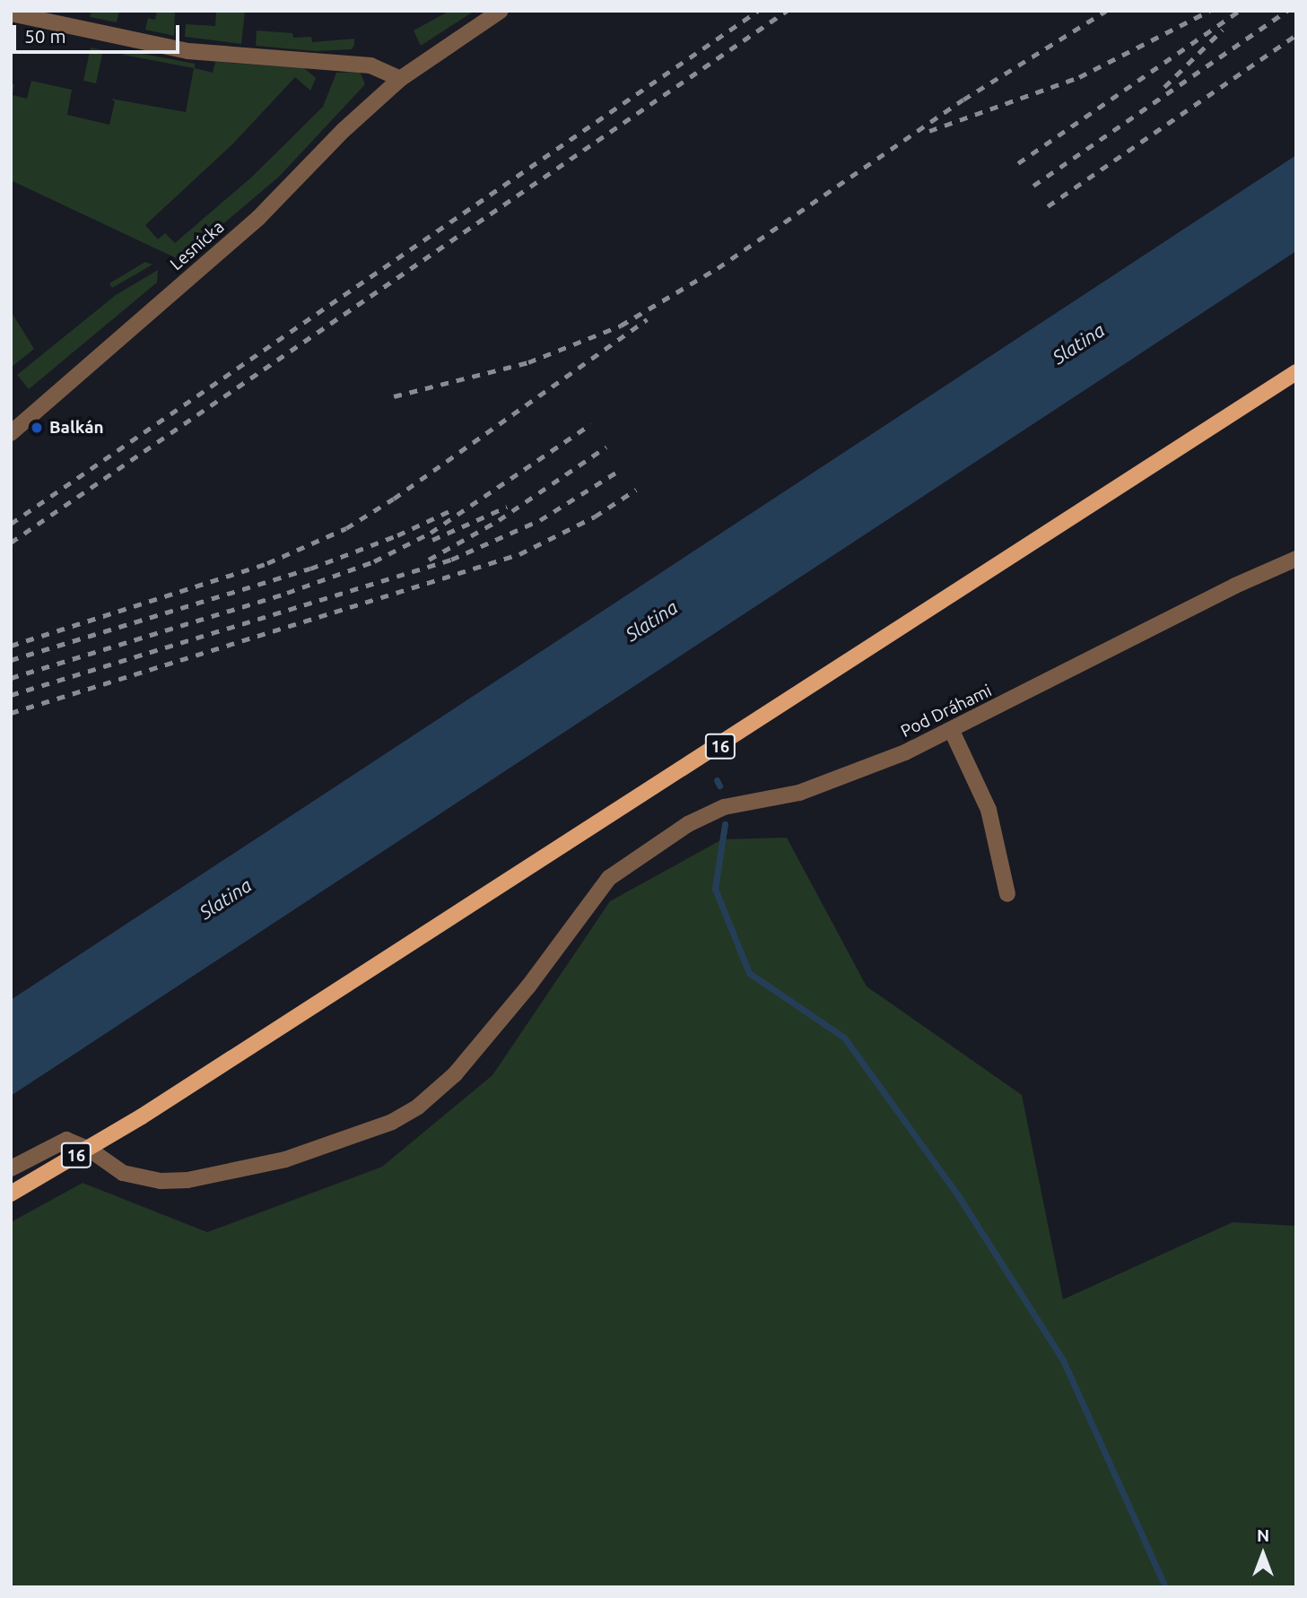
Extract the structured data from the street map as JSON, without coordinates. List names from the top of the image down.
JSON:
{
  "streets": {
    "main road": ["16"],
    "street": ["Lesnícka", "Pod Dráhami"]
  },
  "water": ["Slatina"],
  "places": ["Balkán"],
  "scale_bar": "50 m",
  "north": "top"
}
